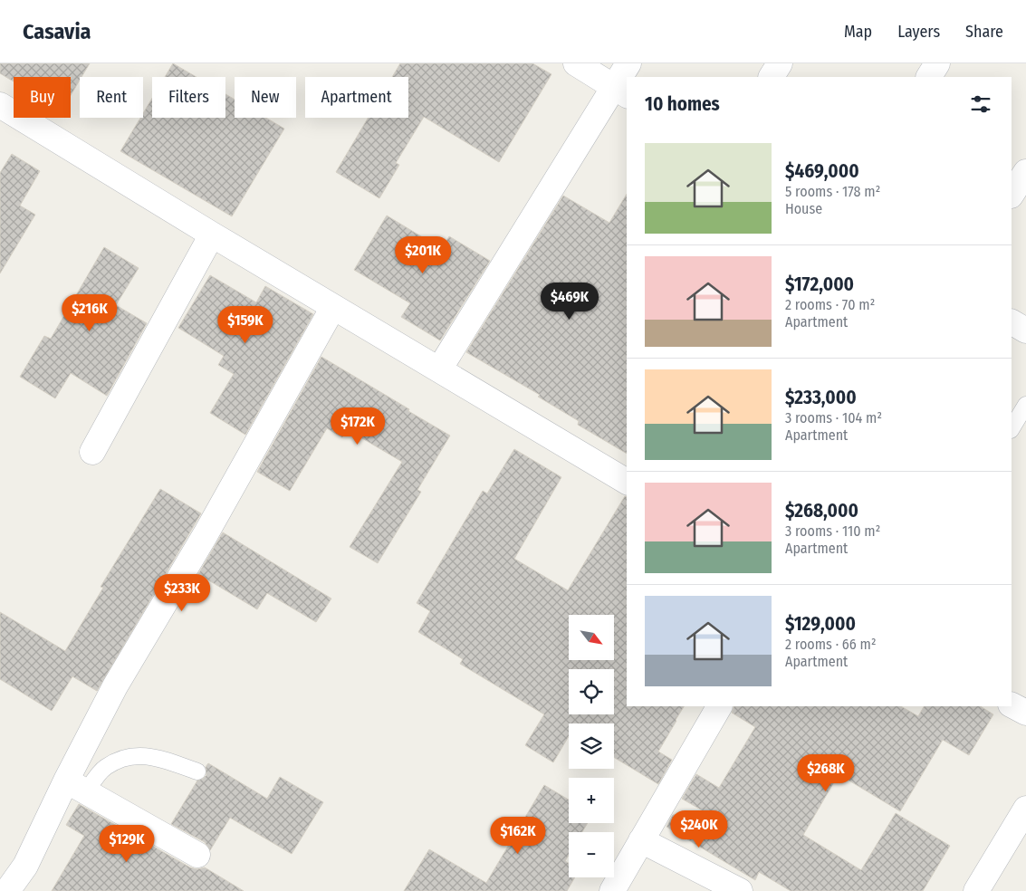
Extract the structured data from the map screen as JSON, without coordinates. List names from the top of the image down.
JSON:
{
  "north": "bottom right",
  "page": {
    "header": "Casavia",
    "nav": ["Map", "Layers", "Share"],
    "chip": [
      "Buy",
      "Rent",
      "Filters",
      "New",
      "Apartment"
    ],
    "heading": "10 homes",
    "list": [
      {
        "name": "$469,000",
        "note": "5 rooms · 178 m² · House"
      },
      {
        "name": "$172,000",
        "note": "2 rooms · 70 m² · Apartment"
      },
      {
        "name": "$233,000",
        "note": "3 rooms · 104 m² · Apartment"
      },
      {
        "name": "$268,000",
        "note": "3 rooms · 110 m² · Apartment"
      },
      {
        "name": "$129,000",
        "note": "2 rooms · 66 m² · Apartment"
      }
    ],
    "price": [
      "$201K",
      "$469K",
      "$216K",
      "$159K",
      "$172K",
      "$233K",
      "$268K",
      "$240K",
      "$162K",
      "$129K"
    ],
    "map_buttons": ["+", "−"]
  }
}
